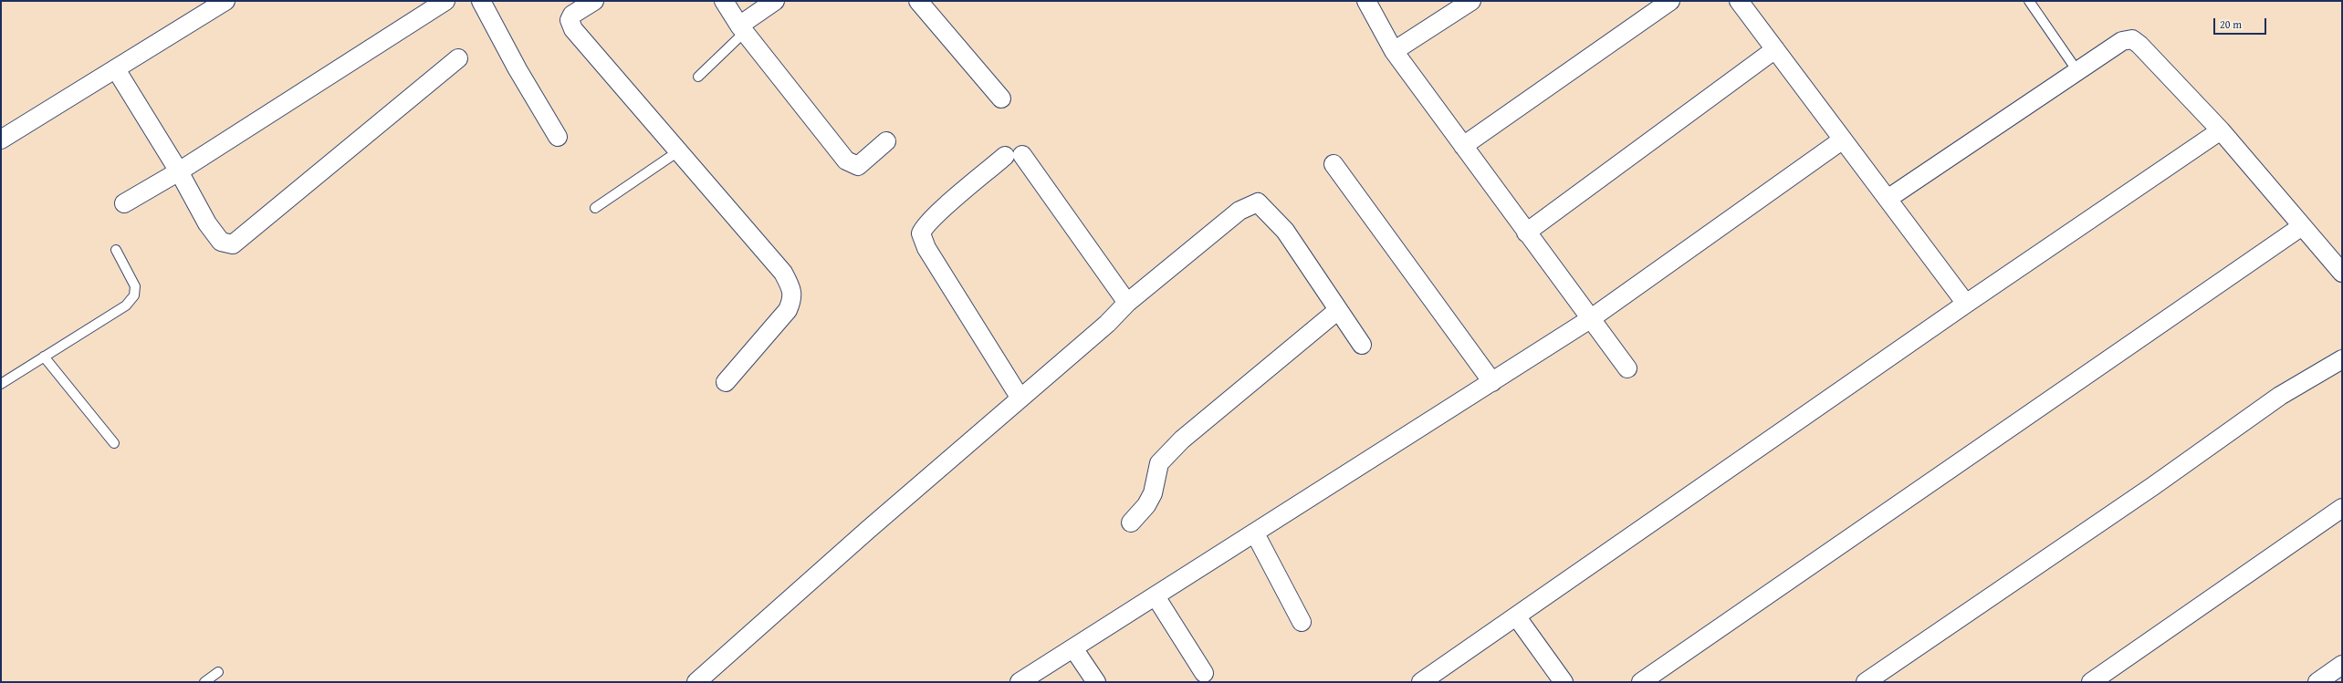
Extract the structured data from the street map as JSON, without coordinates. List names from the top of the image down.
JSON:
{
  "scale_bar": "20 m"
}
